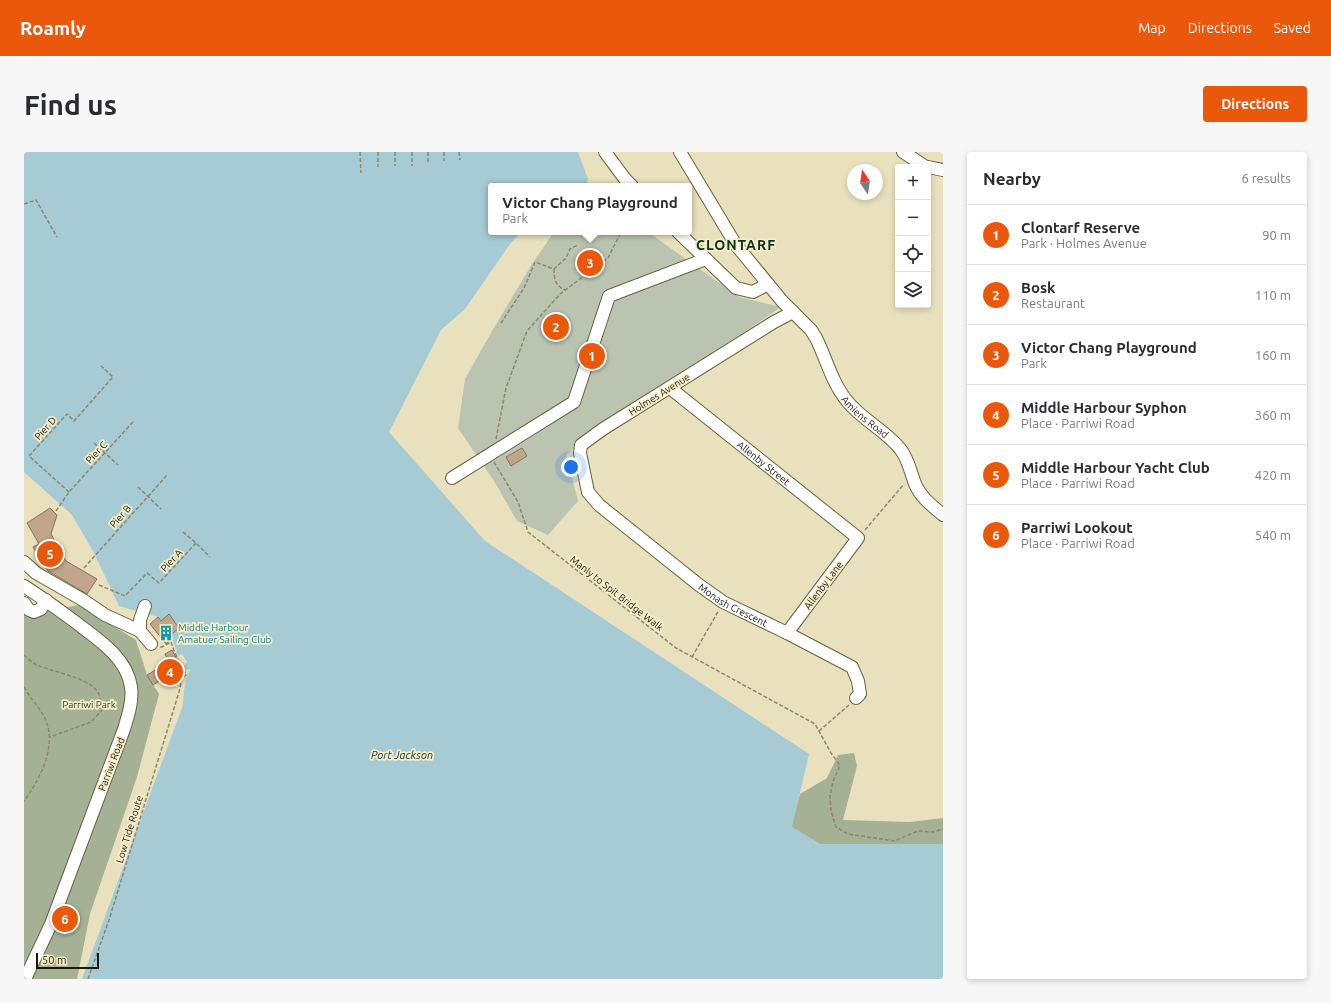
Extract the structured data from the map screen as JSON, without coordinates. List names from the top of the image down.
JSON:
{
  "streets": {
    "street": [
      "Holmes Avenue",
      "Amiens Road",
      "Allenby Street",
      "Allenby Lane",
      "Monash Crescent",
      "Parriwi Road"
    ],
    "path": [
      "Pier D",
      "Pier C",
      "Pier B",
      "Pier A",
      "Manly to Spit Bridge Walk",
      "Low Tide Route"
    ]
  },
  "crossings": [
    ["Holmes Avenue", "Amiens Road"],
    ["Holmes Avenue", "Allenby Street"],
    ["Holmes Avenue", "Monash Crescent"],
    ["Pier D", "Pier C"],
    ["Allenby Street", "Allenby Lane"],
    ["Allenby Lane", "Monash Crescent"]
  ],
  "districts": ["CLONTARF"],
  "water": ["Port Jackson"],
  "parks": ["Parriwi Park"],
  "places": {
    "building": ["Middle Harbour Amatuer Sailing Club"]
  },
  "scale_bar": "50 m",
  "north": "top",
  "page": {
    "header": "Roamly",
    "nav": ["Map", "Directions", "Saved"],
    "buttons": "Directions",
    "title": "Find us",
    "heading": ["Nearby", "6 results"],
    "map_buttons": ["+", "−"],
    "popup": ["Victor Chang Playground", "Park"],
    "list": [
      {
        "mark": "1",
        "name": "Clontarf Reserve",
        "note": "Park · Holmes Avenue",
        "value": "90 m"
      },
      {
        "mark": "2",
        "name": "Bosk",
        "note": "Restaurant",
        "value": "110 m"
      },
      {
        "mark": "3",
        "name": "Victor Chang Playground",
        "note": "Park",
        "value": "160 m"
      },
      {
        "mark": "4",
        "name": "Middle Harbour Syphon",
        "note": "Place · Parriwi Road",
        "value": "360 m"
      },
      {
        "mark": "5",
        "name": "Middle Harbour Yacht Club",
        "note": "Place · Parriwi Road",
        "value": "420 m"
      },
      {
        "mark": "6",
        "name": "Parriwi Lookout",
        "note": "Place · Parriwi Road",
        "value": "540 m"
      }
    ],
    "pins": [
      "3",
      "2",
      "1",
      "5",
      "4",
      "6"
    ],
    "scale": "50 m"
  }
}
